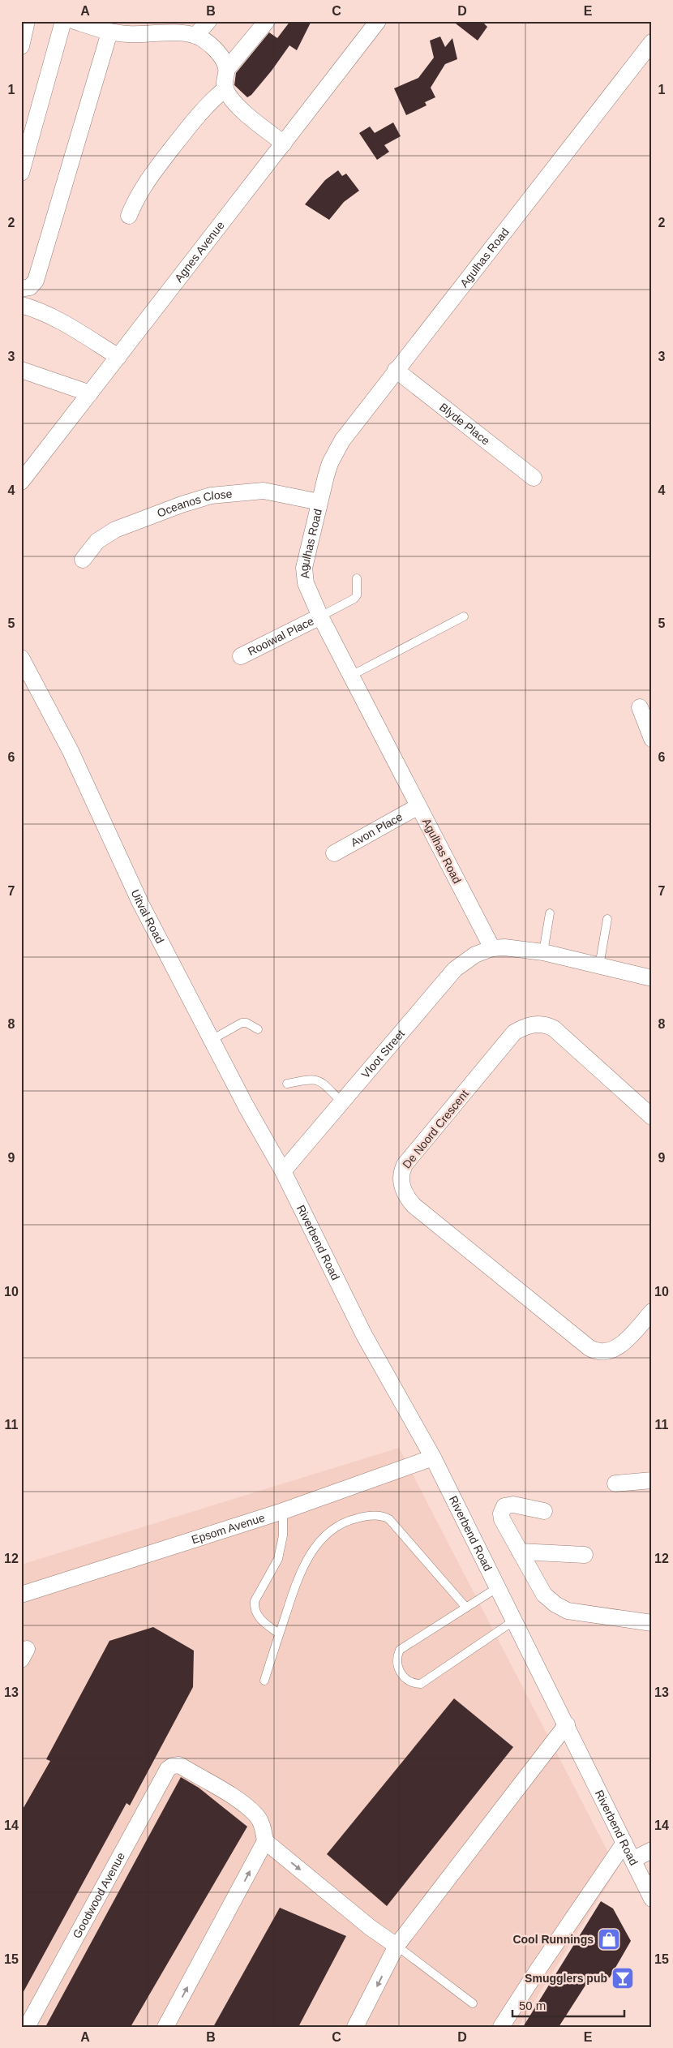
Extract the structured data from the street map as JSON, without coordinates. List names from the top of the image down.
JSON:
{
  "streets": {
    "street": [
      "Agnes Avenue",
      "Agulhas Road",
      "Blyde Place",
      "Oceanos Close",
      "Rooiwal Place",
      "Avon Place",
      "Uitval Road",
      "Vloot Street",
      "De Noord Crescent",
      "Riverbend Road",
      "Epsom Avenue",
      "Goodwood Avenue"
    ]
  },
  "crossings": [
    ["Agulhas Road", "Blyde Place"],
    ["Agulhas Road", "Oceanos Close"],
    ["Agulhas Road", "Rooiwal Place"],
    ["Agulhas Road", "Avon Place"],
    ["Agulhas Road", "Vloot Street"],
    ["Uitval Road", "Vloot Street"],
    ["Uitval Road", "Riverbend Road"],
    ["Vloot Street", "Riverbend Road"],
    ["Riverbend Road", "Epsom Avenue"]
  ],
  "places": {
    "shop": ["Cool Runnings"],
    "bar": ["Smugglers pub"]
  },
  "scale_bar": "50 m",
  "grid": {
    "columns": [
      "A",
      "B",
      "C",
      "D",
      "E"
    ],
    "rows": [
      "1",
      "2",
      "3",
      "4",
      "5",
      "6",
      "7",
      "8",
      "9",
      "10",
      "11",
      "12",
      "13",
      "14",
      "15"
    ]
  }
}
